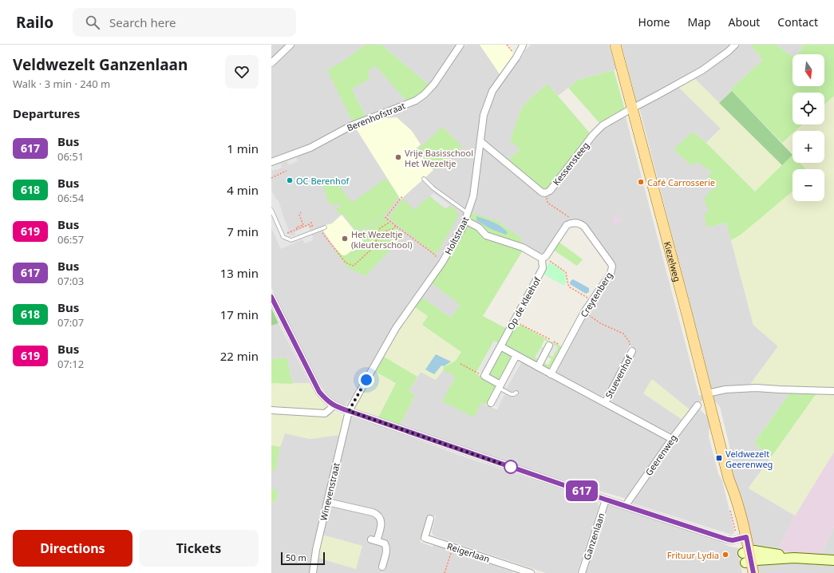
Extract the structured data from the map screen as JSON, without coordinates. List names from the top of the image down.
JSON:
{
  "streets": {
    "main road": ["Kiezelweg"],
    "street": [
      "Berenhofstraat",
      "Kessensteeg",
      "Holtstraat",
      "Creytenberg",
      "Op de Kleehof",
      "Stuevenhof",
      "Geerenweg",
      "Winevenstraat",
      "Ganzenlaan",
      "Reigerlaan"
    ]
  },
  "crossings": [
    ["Kessensteeg", "Holtstraat"],
    ["Kessensteeg", "Kiezelweg"],
    ["Holtstraat", "Winevenstraat"]
  ],
  "places": {
    "other": [
      "Vrije Basisschool Het Wezeltje",
      "OC Berenhof",
      "Café Carrosserie",
      "Het Wezeltje (kleuterschool)",
      "Frituur Lydia"
    ],
    "transit": ["Veldwezelt Geerenweg"]
  },
  "lines": ["bus line 617"],
  "scale_bar": "50 m",
  "north": "bottom",
  "page": {
    "header": "Railo",
    "search": "Search here",
    "nav": [
      "Home",
      "Map",
      "About",
      "Contact"
    ],
    "heading": [
      ["Veldwezelt Ganzenlaan", "Walk · 3 min · 240 m"],
      "Departures"
    ],
    "on_map": "617",
    "map_buttons": ["+", "−"],
    "list": [
      {
        "mark": "617",
        "name": "Bus",
        "note": "06:51",
        "value": "1 min"
      },
      {
        "mark": "618",
        "name": "Bus",
        "note": "06:54",
        "value": "4 min"
      },
      {
        "mark": "619",
        "name": "Bus",
        "note": "06:57",
        "value": "7 min"
      },
      {
        "mark": "617",
        "name": "Bus",
        "note": "07:03",
        "value": "13 min"
      },
      {
        "mark": "618",
        "name": "Bus",
        "note": "07:07",
        "value": "17 min"
      },
      {
        "mark": "619",
        "name": "Bus",
        "note": "07:12",
        "value": "22 min"
      }
    ],
    "buttons": ["Directions", "Tickets"],
    "scale": "50 m"
  }
}
